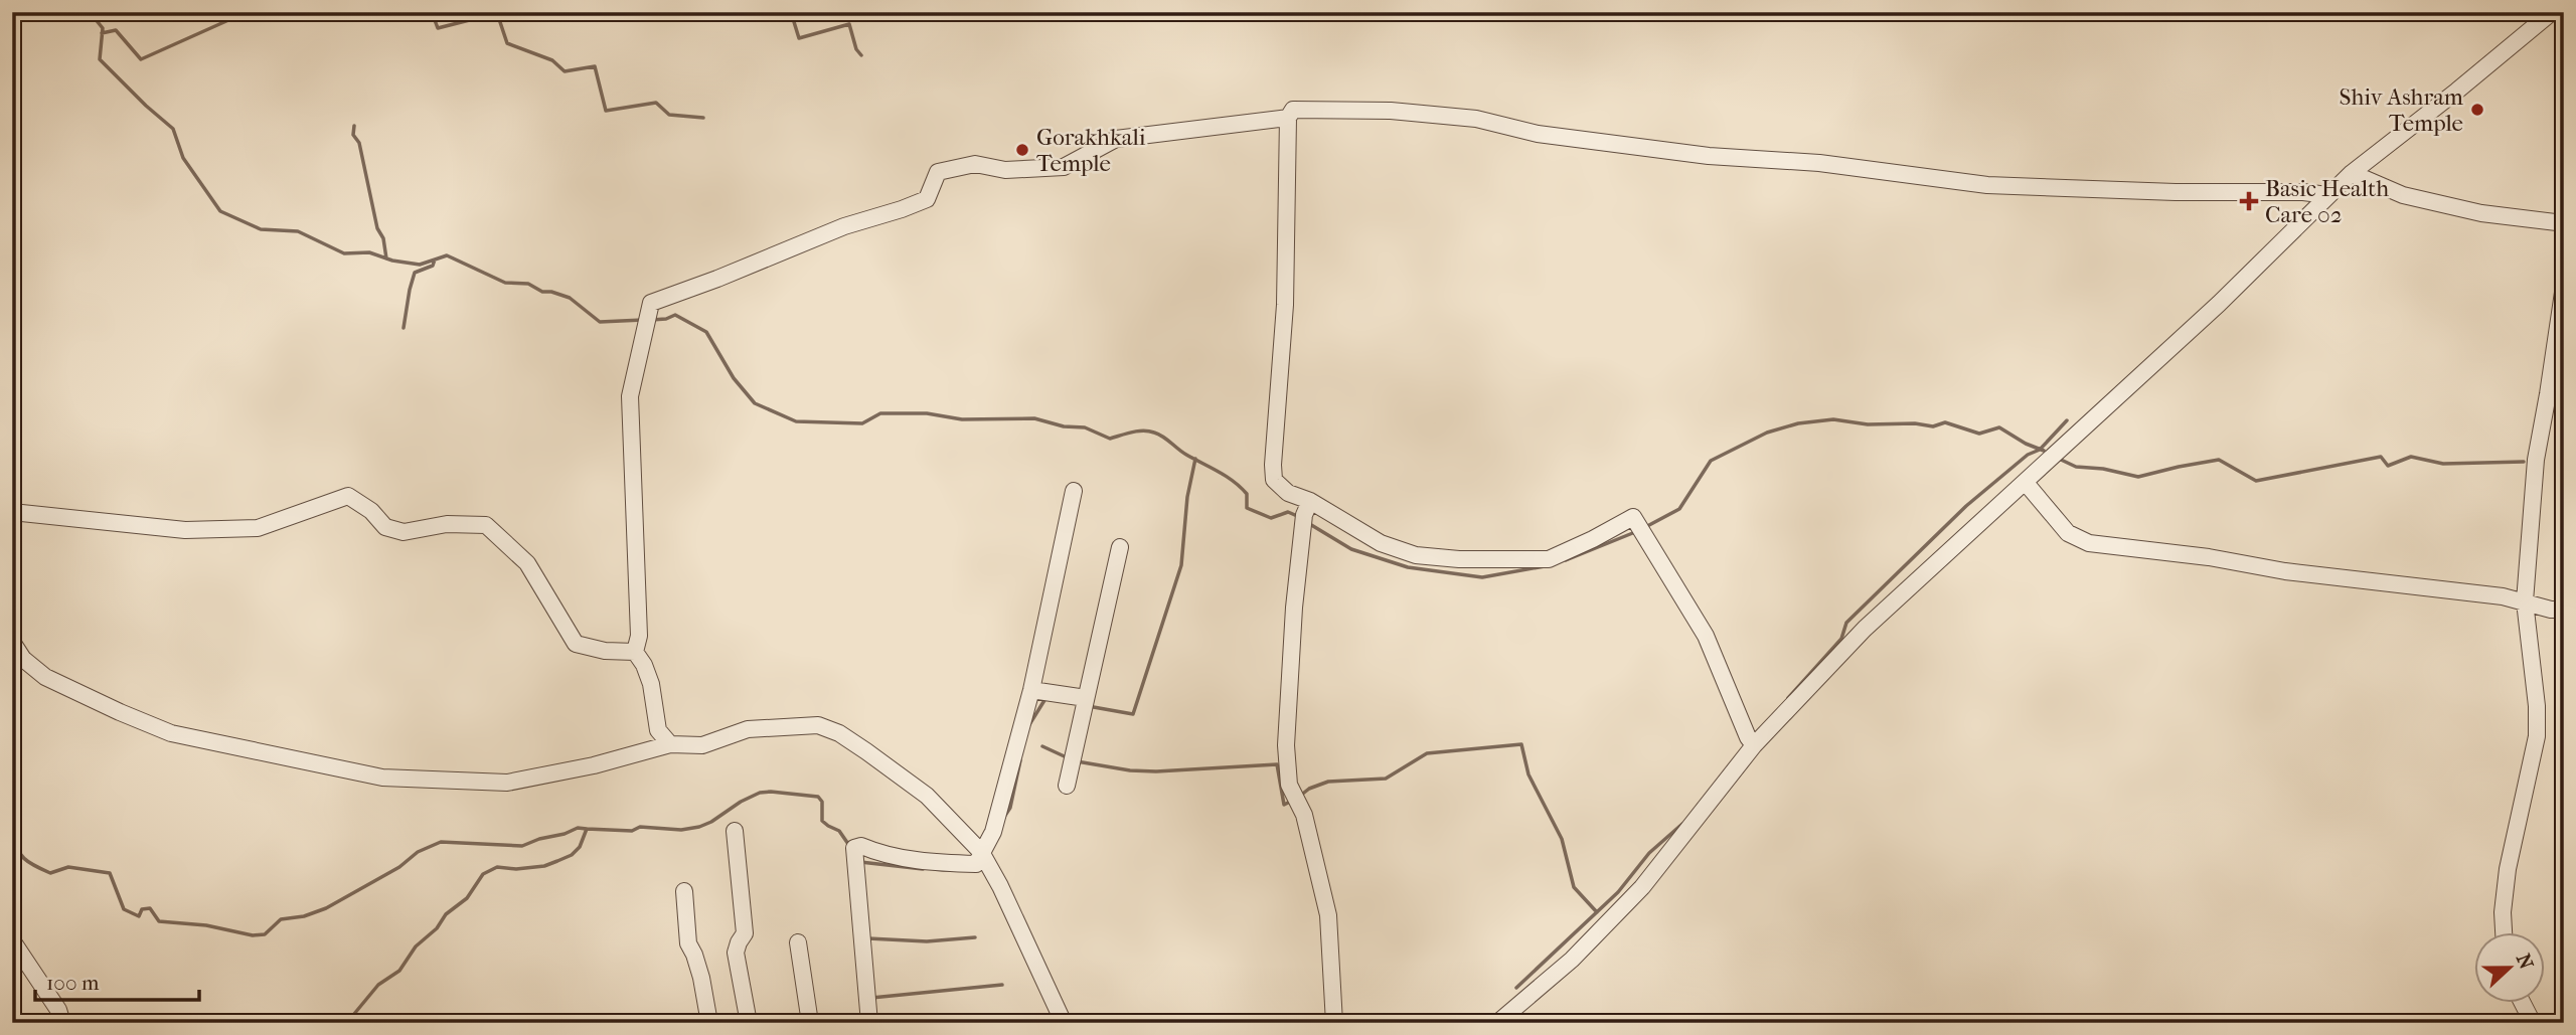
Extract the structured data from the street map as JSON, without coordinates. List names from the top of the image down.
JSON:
{
  "places": {
    "other": ["Shiv Ashram Temple", "Gorakhkali Temple"],
    "health": ["Basic Health Care 02"]
  },
  "scale_bar": "100 m",
  "north": "right"
}
